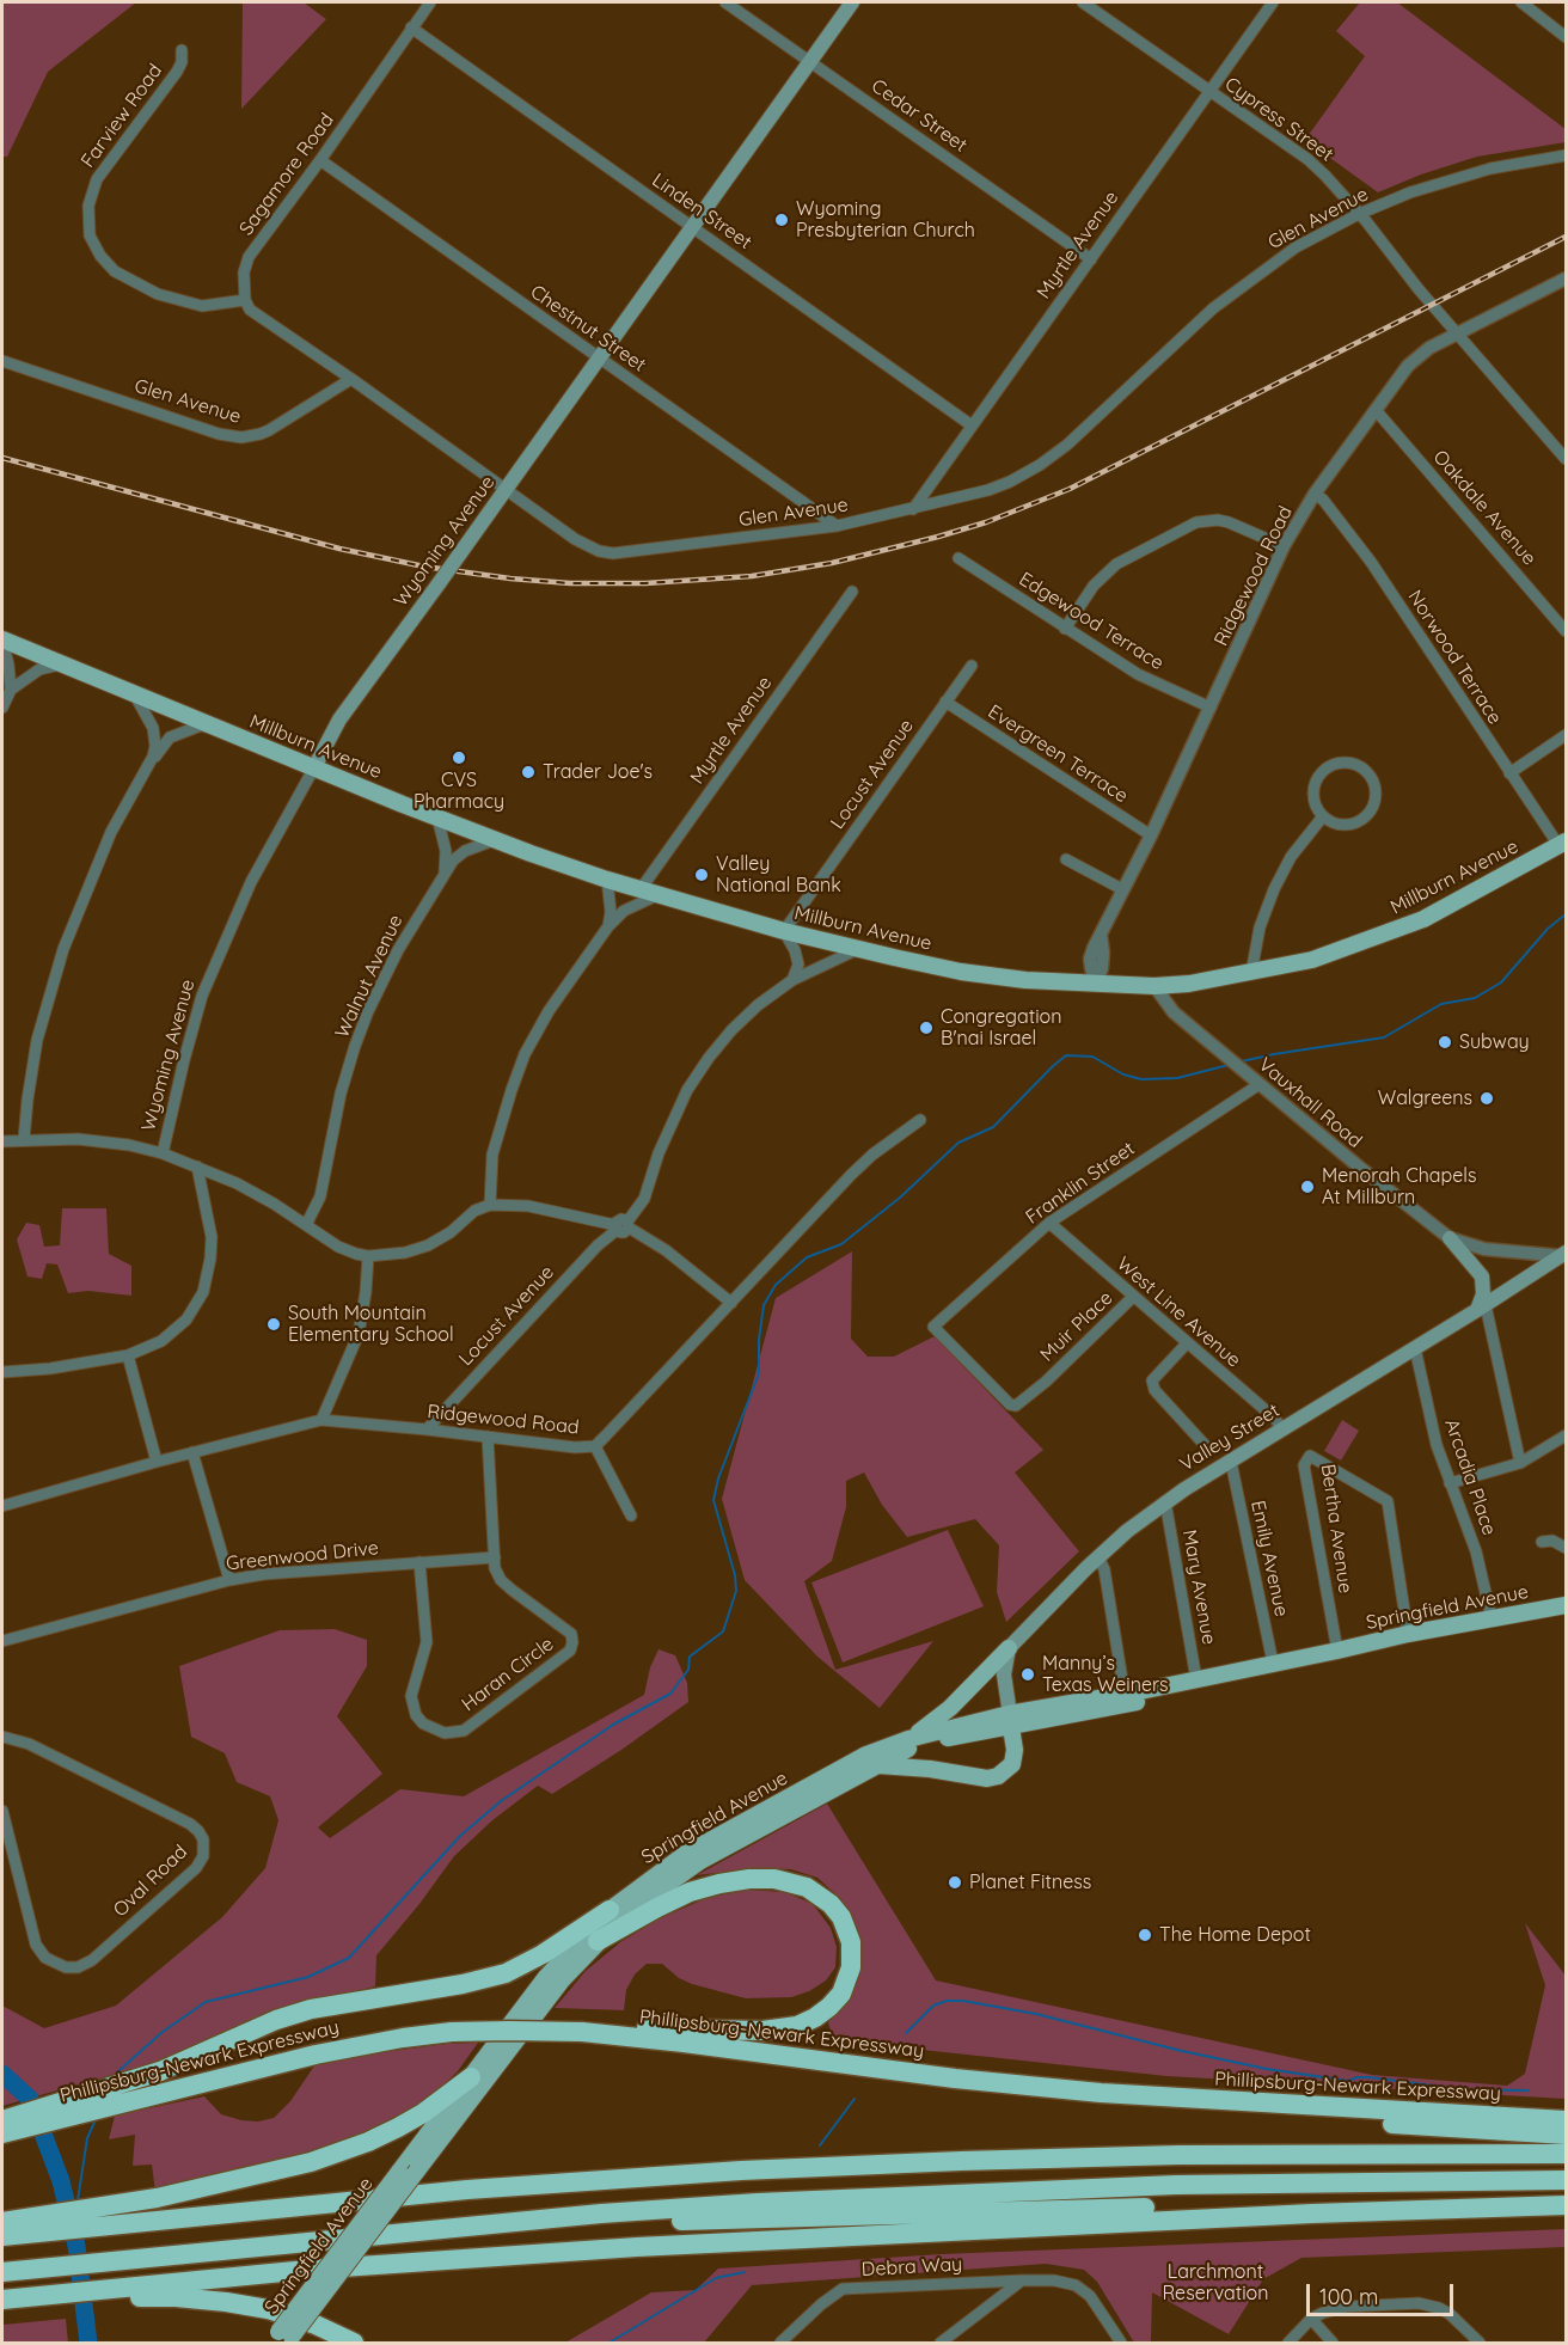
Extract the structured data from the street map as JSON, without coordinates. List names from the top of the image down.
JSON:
{
  "streets": {
    "highway": ["Phillipsburg-Newark Expressway"],
    "main road": [
      "Wyoming Avenue",
      "Millburn Avenue",
      "Valley Street",
      "Springfield Avenue"
    ],
    "street": [
      "Farview Road",
      "Cedar Street",
      "Cypress Street",
      "Sagamore Road",
      "Linden Street",
      "Glen Avenue",
      "Myrtle Avenue",
      "Chestnut Street",
      "Oakdale Avenue",
      "Ridgewood Road",
      "Edgewood Terrace",
      "Norwood Terrace",
      "Evergreen Terrace",
      "Locust Avenue",
      "Walnut Avenue",
      "Vauxhall Road",
      "Franklin Street",
      "West Line Avenue",
      "Muir Place",
      "Arcadia Place",
      "Bertha Avenue",
      "Greenwood Drive",
      "Emily Avenue",
      "Mary Avenue",
      "Haran Circle",
      "Oval Road",
      "Debra Way"
    ]
  },
  "crossings": [
    ["Farview Road", "Sagamore Road"],
    ["Cedar Street", "Myrtle Avenue"],
    ["Cedar Street", "Wyoming Avenue"],
    ["Cypress Street", "Glen Avenue"],
    ["Cypress Street", "Myrtle Avenue"],
    ["Cypress Street", "Ridgewood Road"],
    ["Sagamore Road", "Linden Street"],
    ["Sagamore Road", "Chestnut Street"],
    ["Linden Street", "Myrtle Avenue"],
    ["Linden Street", "Wyoming Avenue"],
    ["Glen Avenue", "Myrtle Avenue"],
    ["Glen Avenue", "Chestnut Street"],
    ["Glen Avenue", "Wyoming Avenue"],
    ["Myrtle Avenue", "Millburn Avenue"],
    ["Chestnut Street", "Wyoming Avenue"],
    ["Oakdale Avenue", "Ridgewood Road"],
    ["Wyoming Avenue", "Millburn Avenue"],
    ["Ridgewood Road", "Edgewood Terrace"],
    ["Ridgewood Road", "Norwood Terrace"],
    ["Ridgewood Road", "Millburn Avenue"],
    ["Ridgewood Road", "Evergreen Terrace"],
    ["Ridgewood Road", "Locust Avenue"],
    ["Norwood Terrace", "Millburn Avenue"],
    ["Millburn Avenue", "Locust Avenue"],
    ["Millburn Avenue", "Walnut Avenue"],
    ["Millburn Avenue", "Vauxhall Road"],
    ["Evergreen Terrace", "Locust Avenue"],
    ["Vauxhall Road", "Franklin Street"],
    ["Vauxhall Road", "Valley Street"],
    ["Franklin Street", "West Line Avenue"],
    ["Franklin Street", "Muir Place"],
    ["West Line Avenue", "Muir Place"],
    ["West Line Avenue", "Valley Street"],
    ["Valley Street", "Arcadia Place"],
    ["Valley Street", "Emily Avenue"],
    ["Valley Street", "Mary Avenue"],
    ["Arcadia Place", "Springfield Avenue"],
    ["Bertha Avenue", "Springfield Avenue"],
    ["Greenwood Drive", "Haran Circle"],
    ["Emily Avenue", "Springfield Avenue"],
    ["Mary Avenue", "Springfield Avenue"]
  ],
  "parks": ["Larchmont Reservation"],
  "places": [
    "Wyoming Presbyterian Church",
    "CVS Pharmacy",
    "Trader Joe's",
    "Valley National Bank",
    "Congregation B'nai Israel",
    "Subway",
    "Walgreens",
    "Menorah Chapels At Millburn",
    "South Mountain Elementary School",
    "Manny’s Texas Weiners",
    "Planet Fitness",
    "The Home Depot"
  ],
  "scale_bar": "100 m"
}
